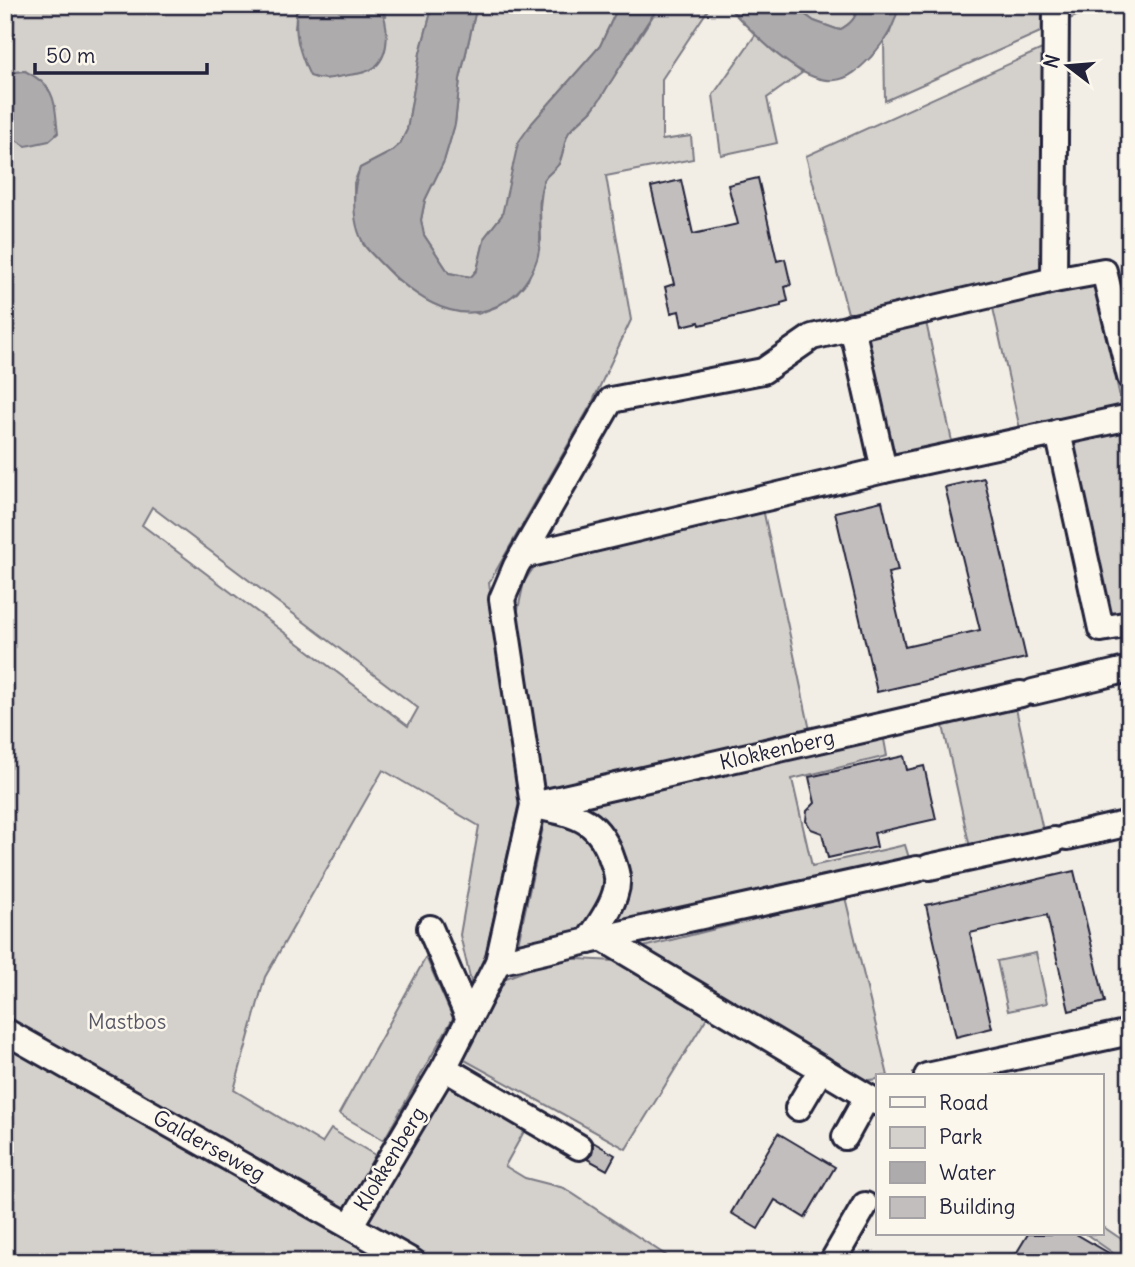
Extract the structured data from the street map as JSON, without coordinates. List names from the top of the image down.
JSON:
{
  "streets": {
    "street": ["Klokkenberg", "Galderseweg"]
  },
  "crossings": [
    ["Klokkenberg", "Galderseweg"]
  ],
  "parks": ["Mastbos"],
  "legend": [
    "Road",
    "Park",
    "Water",
    "Building"
  ],
  "scale_bar": "50 m",
  "north": "left"
}
